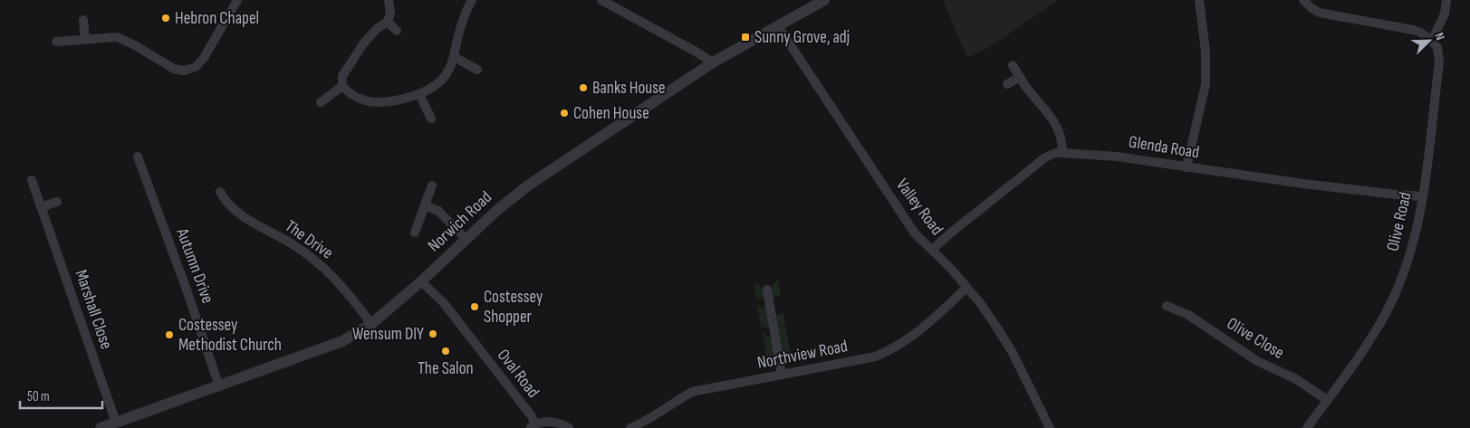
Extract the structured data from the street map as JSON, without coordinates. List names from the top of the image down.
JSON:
{
  "streets": {
    "street": [
      "Glenda Road",
      "Valley Road",
      "Norwich Road",
      "Olive Road",
      "The Drive",
      "Autumn Drive",
      "Marshall Close",
      "Olive Close",
      "Northview Road",
      "Oval Road"
    ]
  },
  "crossings": [
    ["Glenda Road", "Valley Road"],
    ["Glenda Road", "Olive Road"],
    ["Valley Road", "Norwich Road"],
    ["Valley Road", "Northview Road"],
    ["Norwich Road", "The Drive"],
    ["Norwich Road", "Autumn Drive"],
    ["Norwich Road", "Marshall Close"],
    ["Norwich Road", "Oval Road"],
    ["Olive Road", "Olive Close"]
  ],
  "places": {
    "other": [
      "Hebron Chapel",
      "Banks House",
      "Cohen House",
      "Costessey Shopper",
      "Wensum DIY",
      "Costessey Methodist Church",
      "The Salon"
    ],
    "transit": ["Sunny Grove, adj"]
  },
  "scale_bar": "50 m",
  "north": "top right"
}
